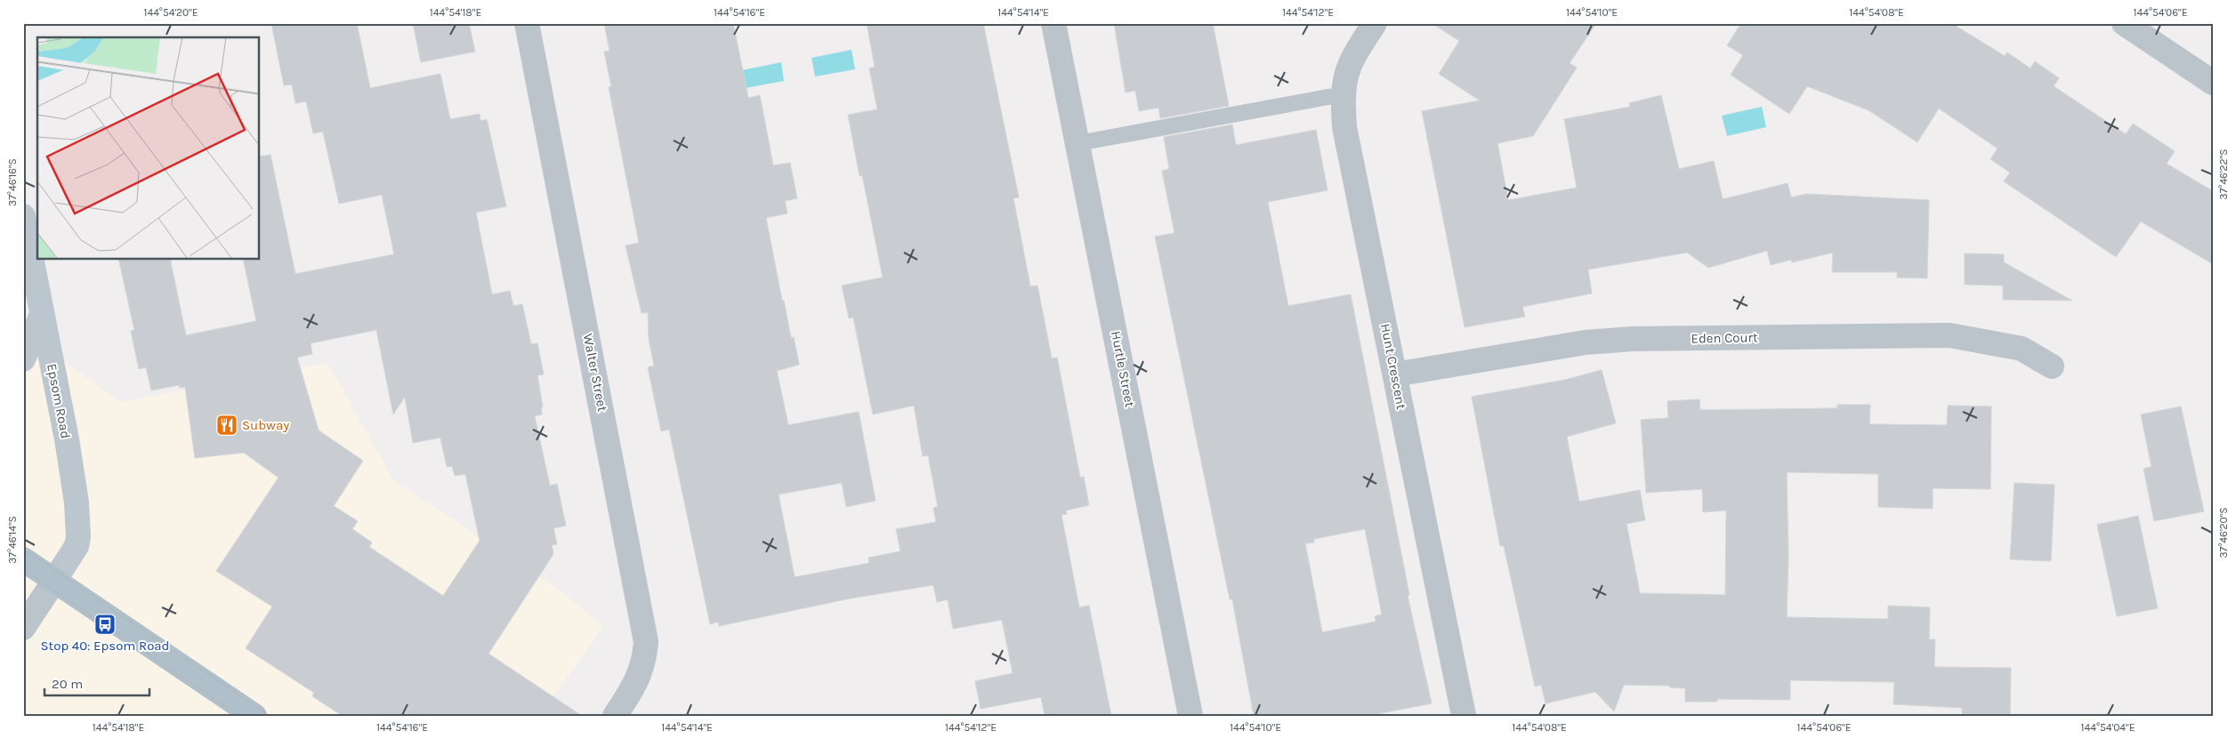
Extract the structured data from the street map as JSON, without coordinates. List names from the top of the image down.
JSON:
{
  "streets": {
    "main road": ["Epsom Road"],
    "street": [
      "Eden Court",
      "Hunt Crescent",
      "Hurtle Street",
      "Walter Street"
    ]
  },
  "crossings": [
    ["Eden Court", "Hunt Crescent"]
  ],
  "places": {
    "restaurant": ["Subway"],
    "bus stop": ["Stop 40: Epsom Road"]
  },
  "scale_bar": "20 m",
  "coordinates": [
    "144°54'20\"E",
    "144°54'18\"E",
    "144°54'16\"E",
    "144°54'14\"E",
    "144°54'12\"E",
    "144°54'10\"E",
    "144°54'08\"E",
    "144°54'06\"E",
    "37°46'22\"S",
    "37°46'16\"S",
    "37°46'20\"S",
    "37°46'14\"S",
    "144°54'04\"E"
  ]
}
